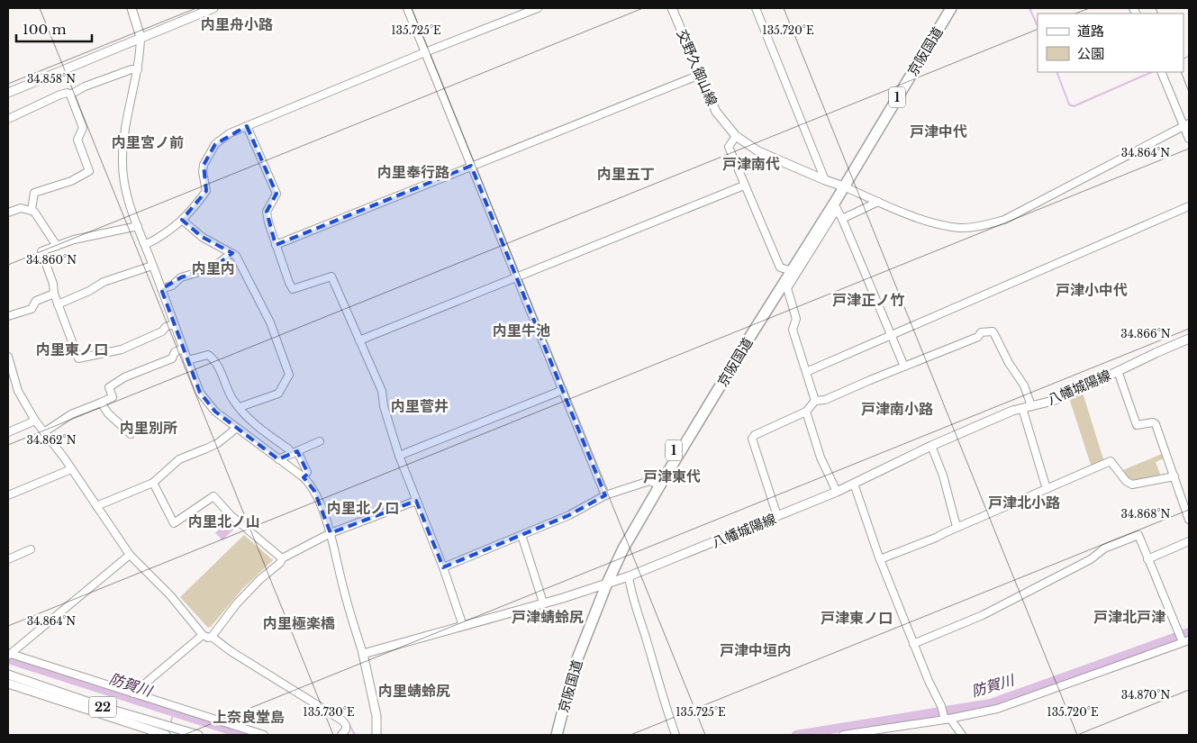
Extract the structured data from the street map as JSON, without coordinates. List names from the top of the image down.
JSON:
{
  "streets": {
    "highway": ["京阪国道", "1"],
    "main road": ["交野久御山線", "八幡城陽線", "22"]
  },
  "crossings": [
    ["京阪国道", "交野久御山線"],
    ["京阪国道", "八幡城陽線"]
  ],
  "districts": [
    "内里舟小路",
    "戸津中代",
    "内里宮ノ前",
    "戸津南代",
    "内里奉行路",
    "内里五丁",
    "内里内",
    "戸津小中代",
    "戸津正ノ竹",
    "内里牛池",
    "内里東ノ口",
    "内里菅井",
    "戸津南小路",
    "内里別所",
    "戸津東代",
    "戸津北小路",
    "内里北ノ口",
    "内里北ノ山",
    "戸津蜻蛉尻",
    "戸津北戸津",
    "戸津東ノ口",
    "内里極楽橋",
    "戸津中垣内",
    "内里蜻蛉尻",
    "上奈良堂島"
  ],
  "water": ["防賀川"],
  "legend": ["道路", "公園"],
  "scale_bar": "100 m",
  "coordinates": [
    "135.725°E",
    "135.720°E",
    "34.858°N",
    "34.864°N",
    "34.860°N",
    "34.866°N",
    "34.862°N",
    "34.868°N",
    "34.870°N",
    "135.730°E"
  ]
}
